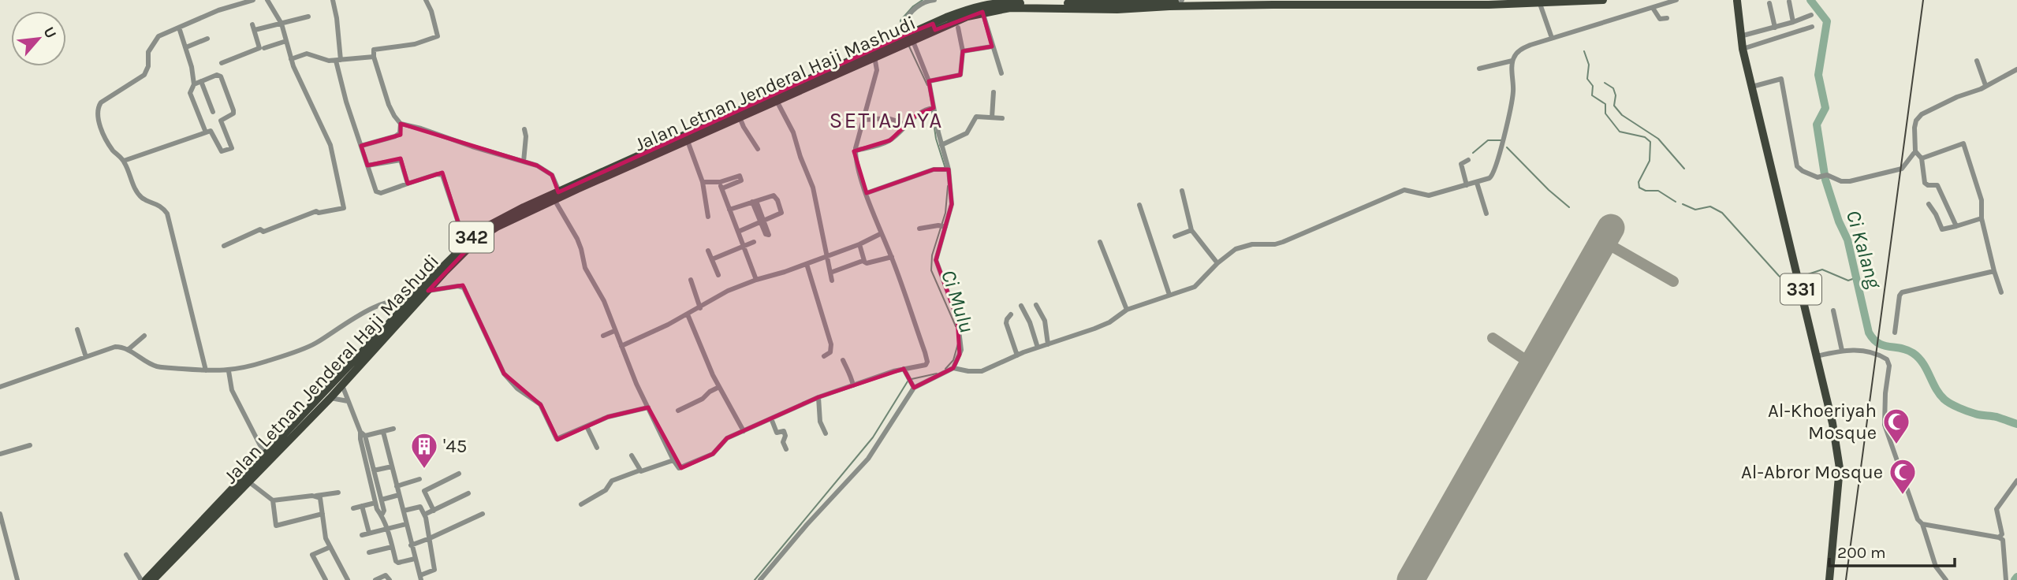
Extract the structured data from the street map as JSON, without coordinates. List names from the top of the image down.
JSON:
{
  "streets": {
    "main road": ["Jalan Letnan Jenderal Haji Mashudi", "342", "331"]
  },
  "districts": ["SETIAJAYA"],
  "water": ["Ci Kalang", "Ci Mulu"],
  "places": {
    "mosque": ["Al-Khoeriyah Mosque", "Al-Abror Mosque"],
    "building": ["'45"]
  },
  "scale_bar": "200 m",
  "north": "top right"
}
